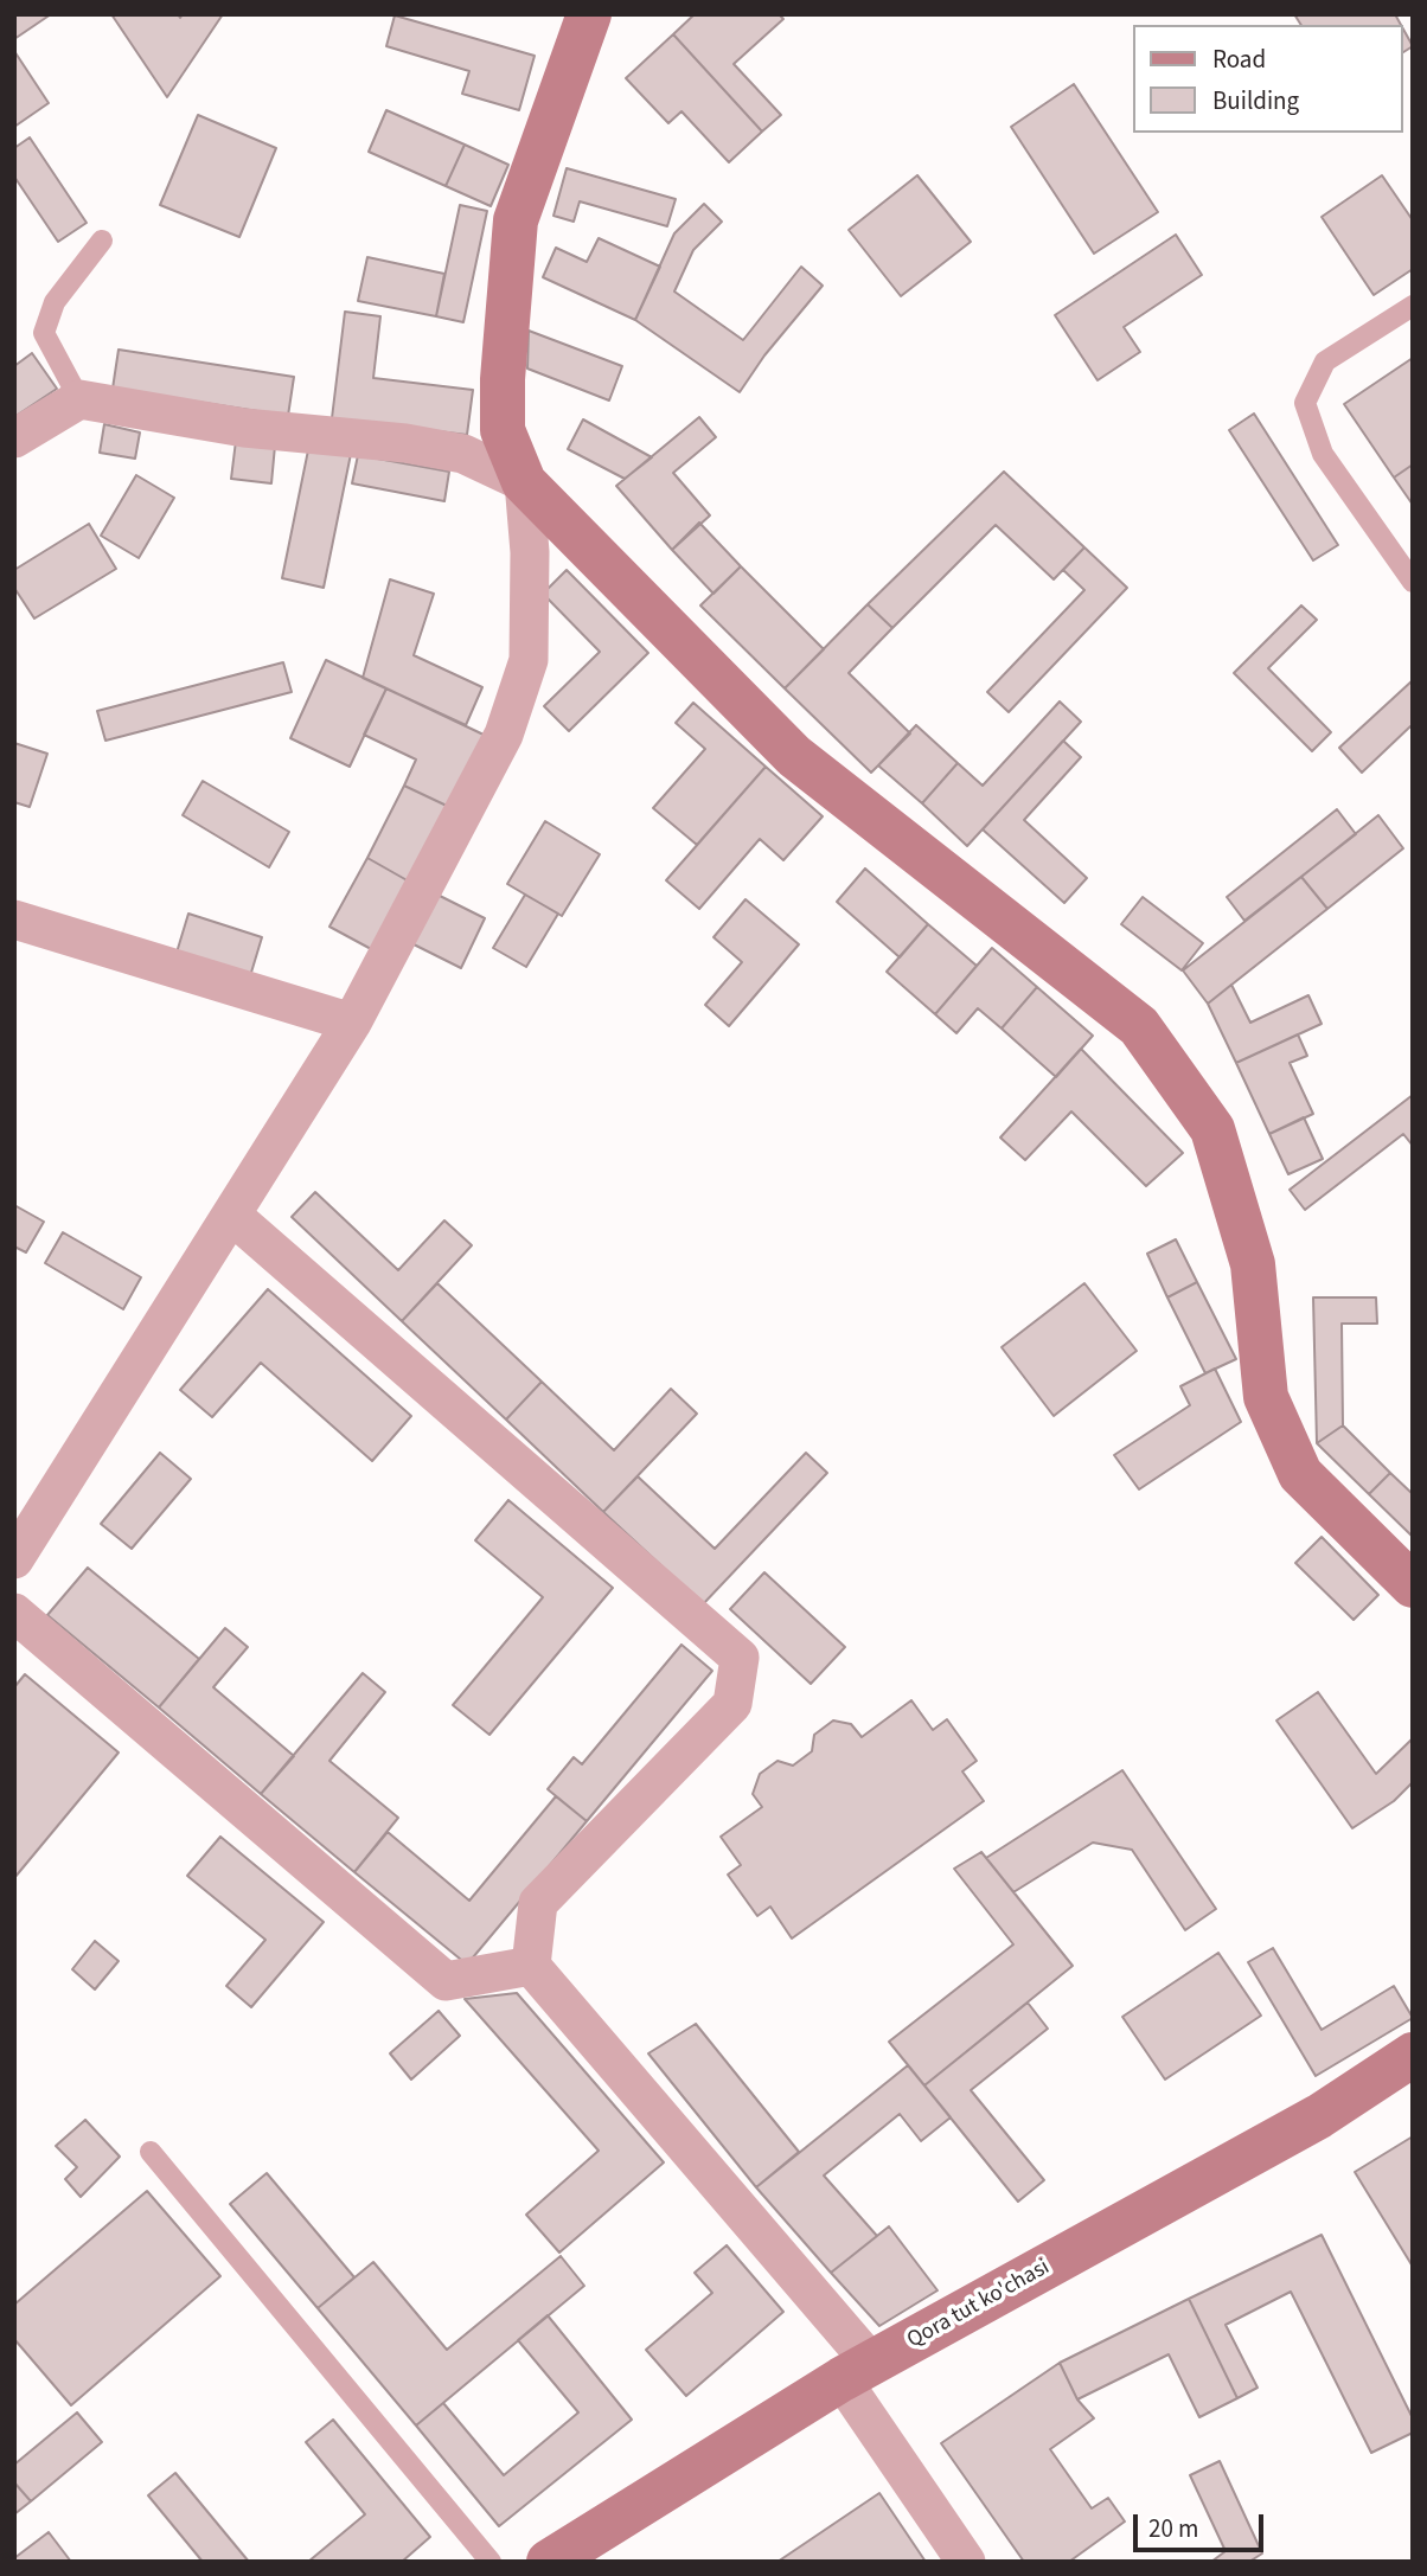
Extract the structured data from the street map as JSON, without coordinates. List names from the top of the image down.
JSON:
{
  "streets": {
    "street": ["Qora tut ko'chasi"]
  },
  "legend": ["Road", "Building"],
  "scale_bar": "20 m"
}
